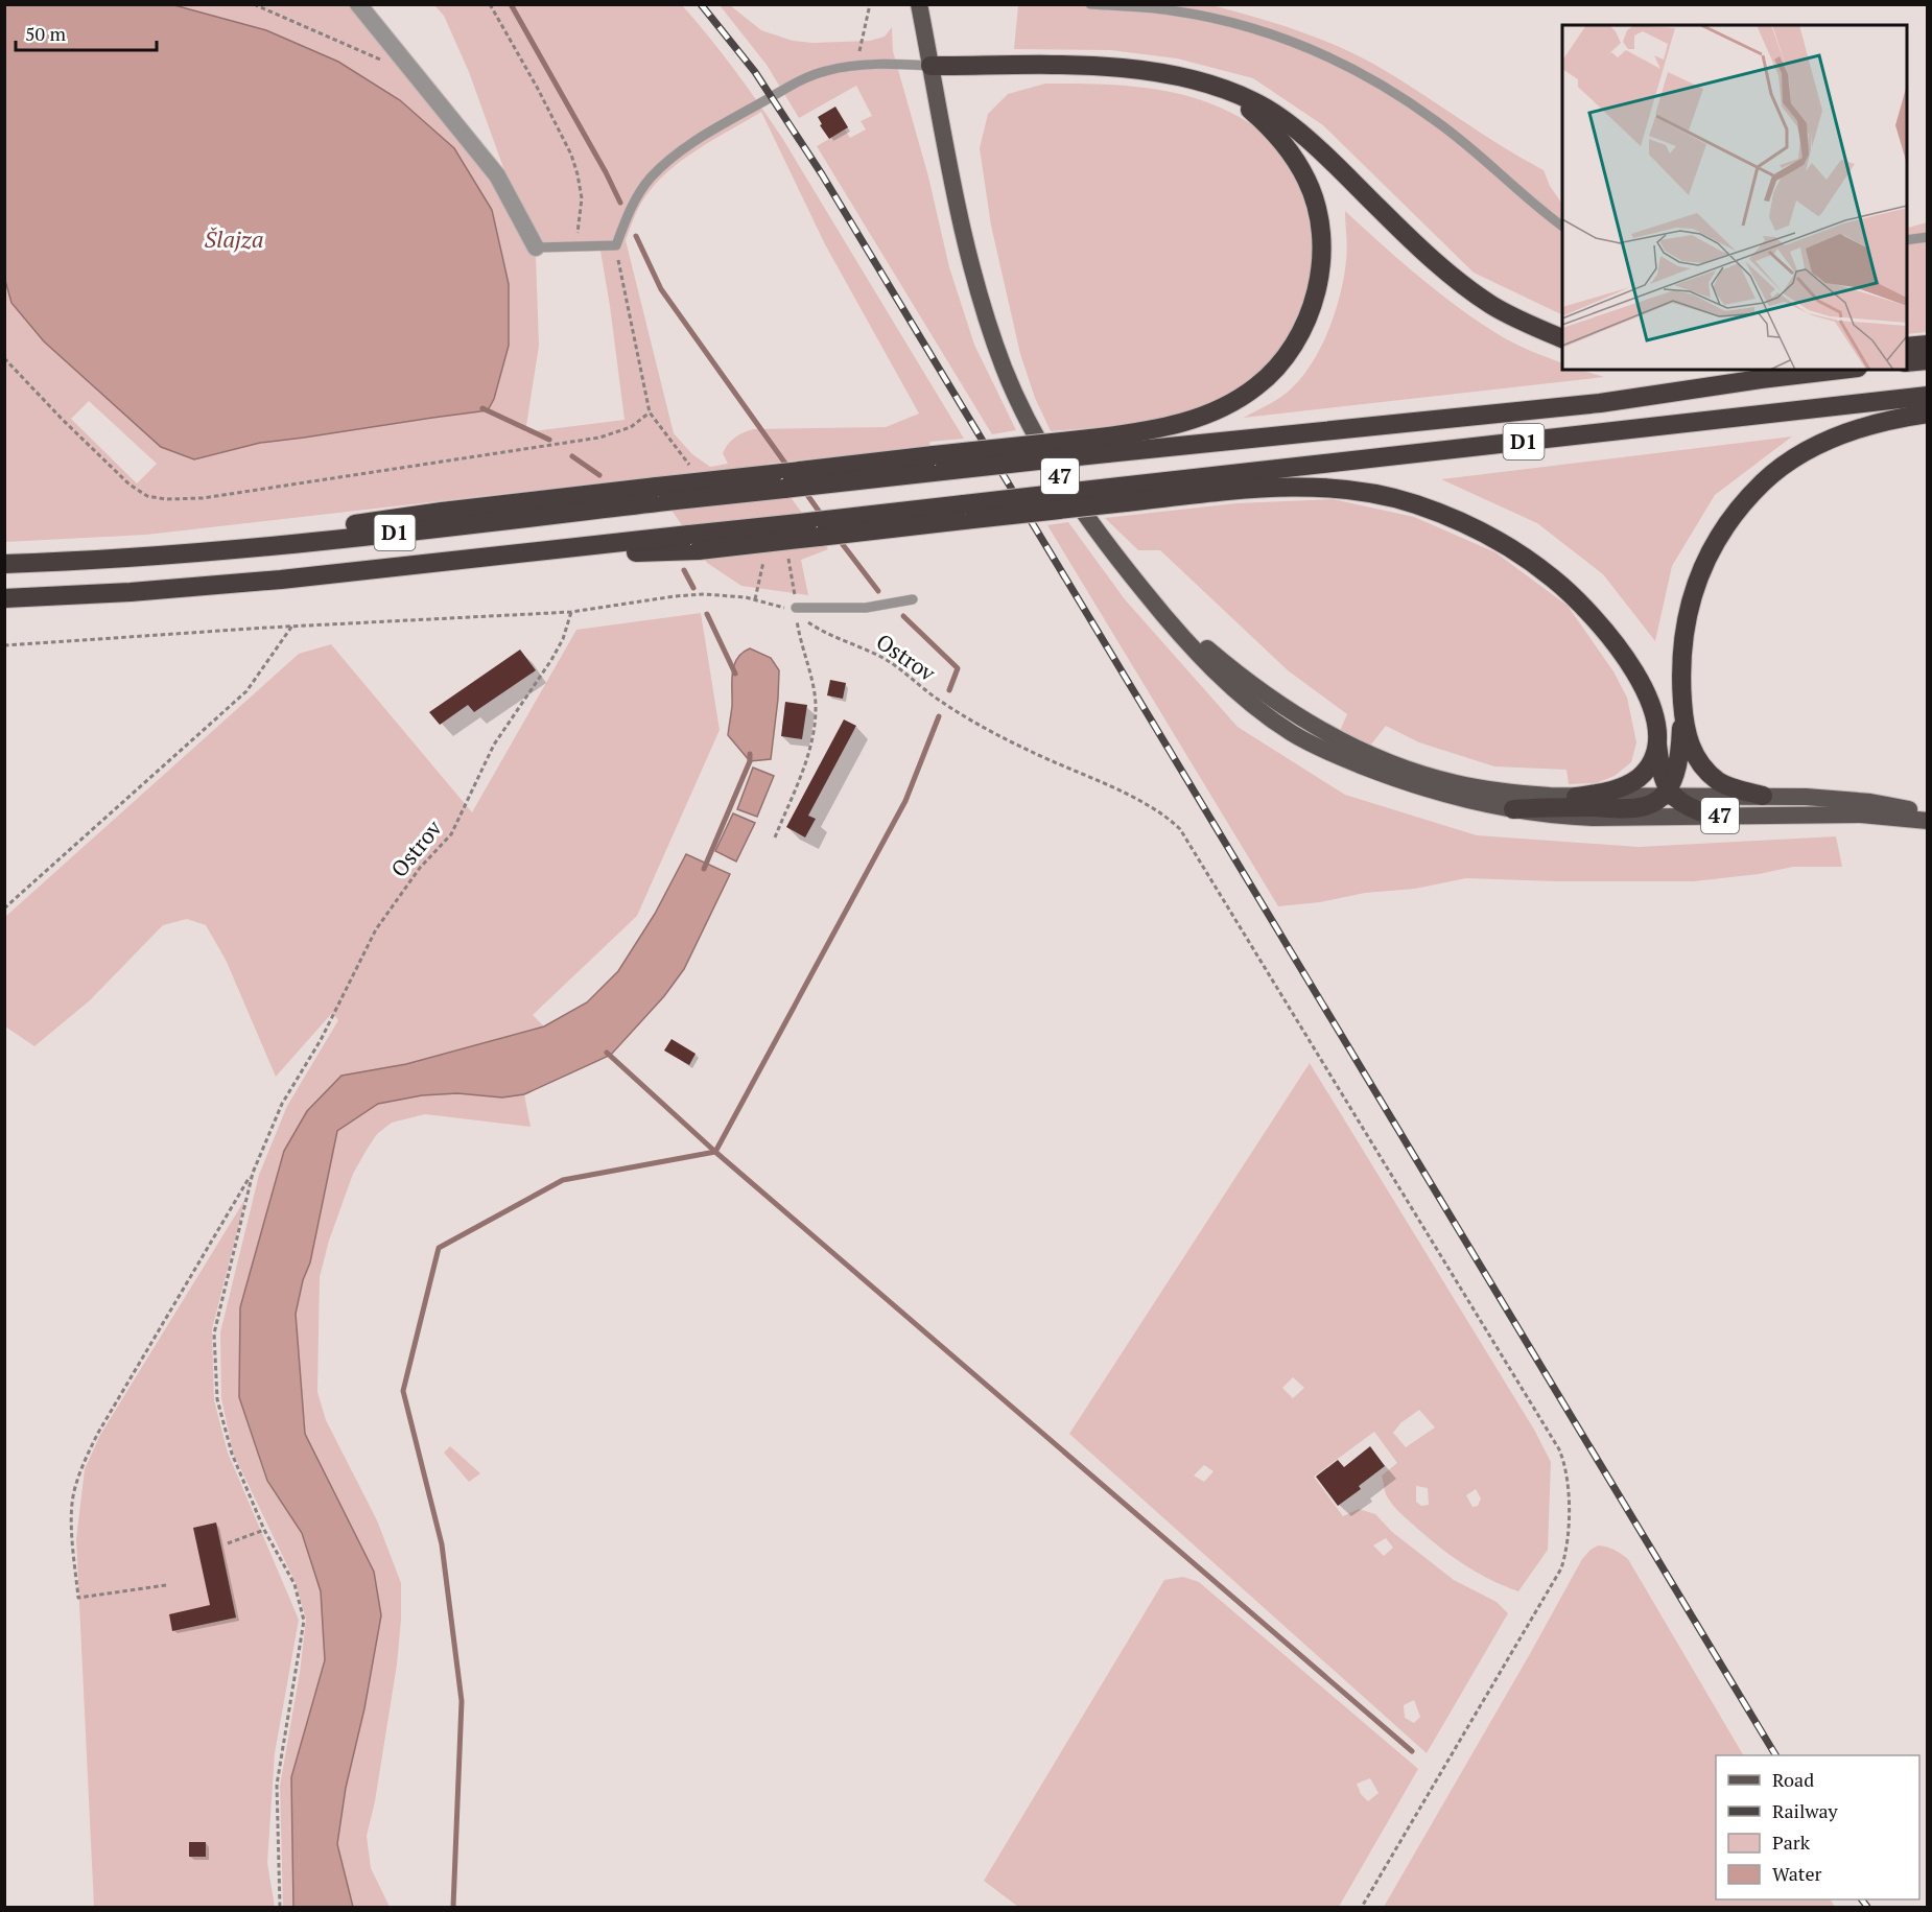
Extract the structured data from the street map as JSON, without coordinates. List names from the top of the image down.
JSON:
{
  "streets": {
    "highway": ["D1"],
    "main road": ["47"],
    "path": ["Ostrov"]
  },
  "water": ["Šlajza"],
  "legend": [
    "Road",
    "Railway",
    "Park",
    "Water"
  ],
  "scale_bar": "50 m"
}
